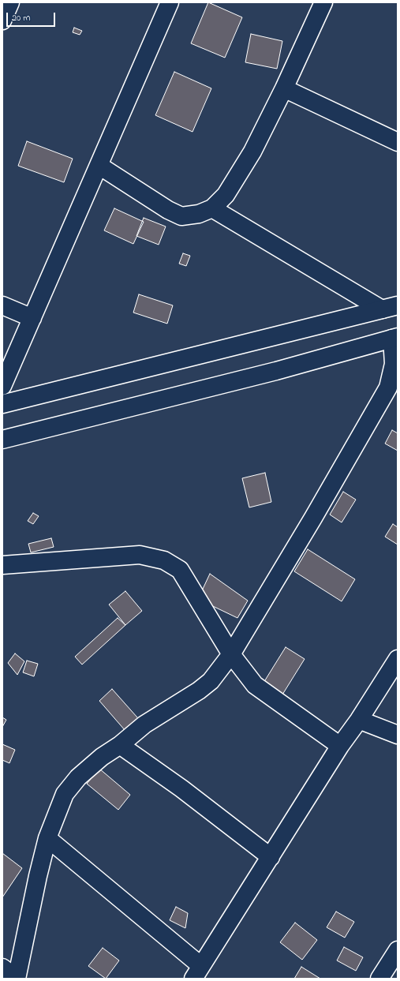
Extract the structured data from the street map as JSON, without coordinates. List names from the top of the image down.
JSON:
{
  "scale_bar": "20 m"
}
